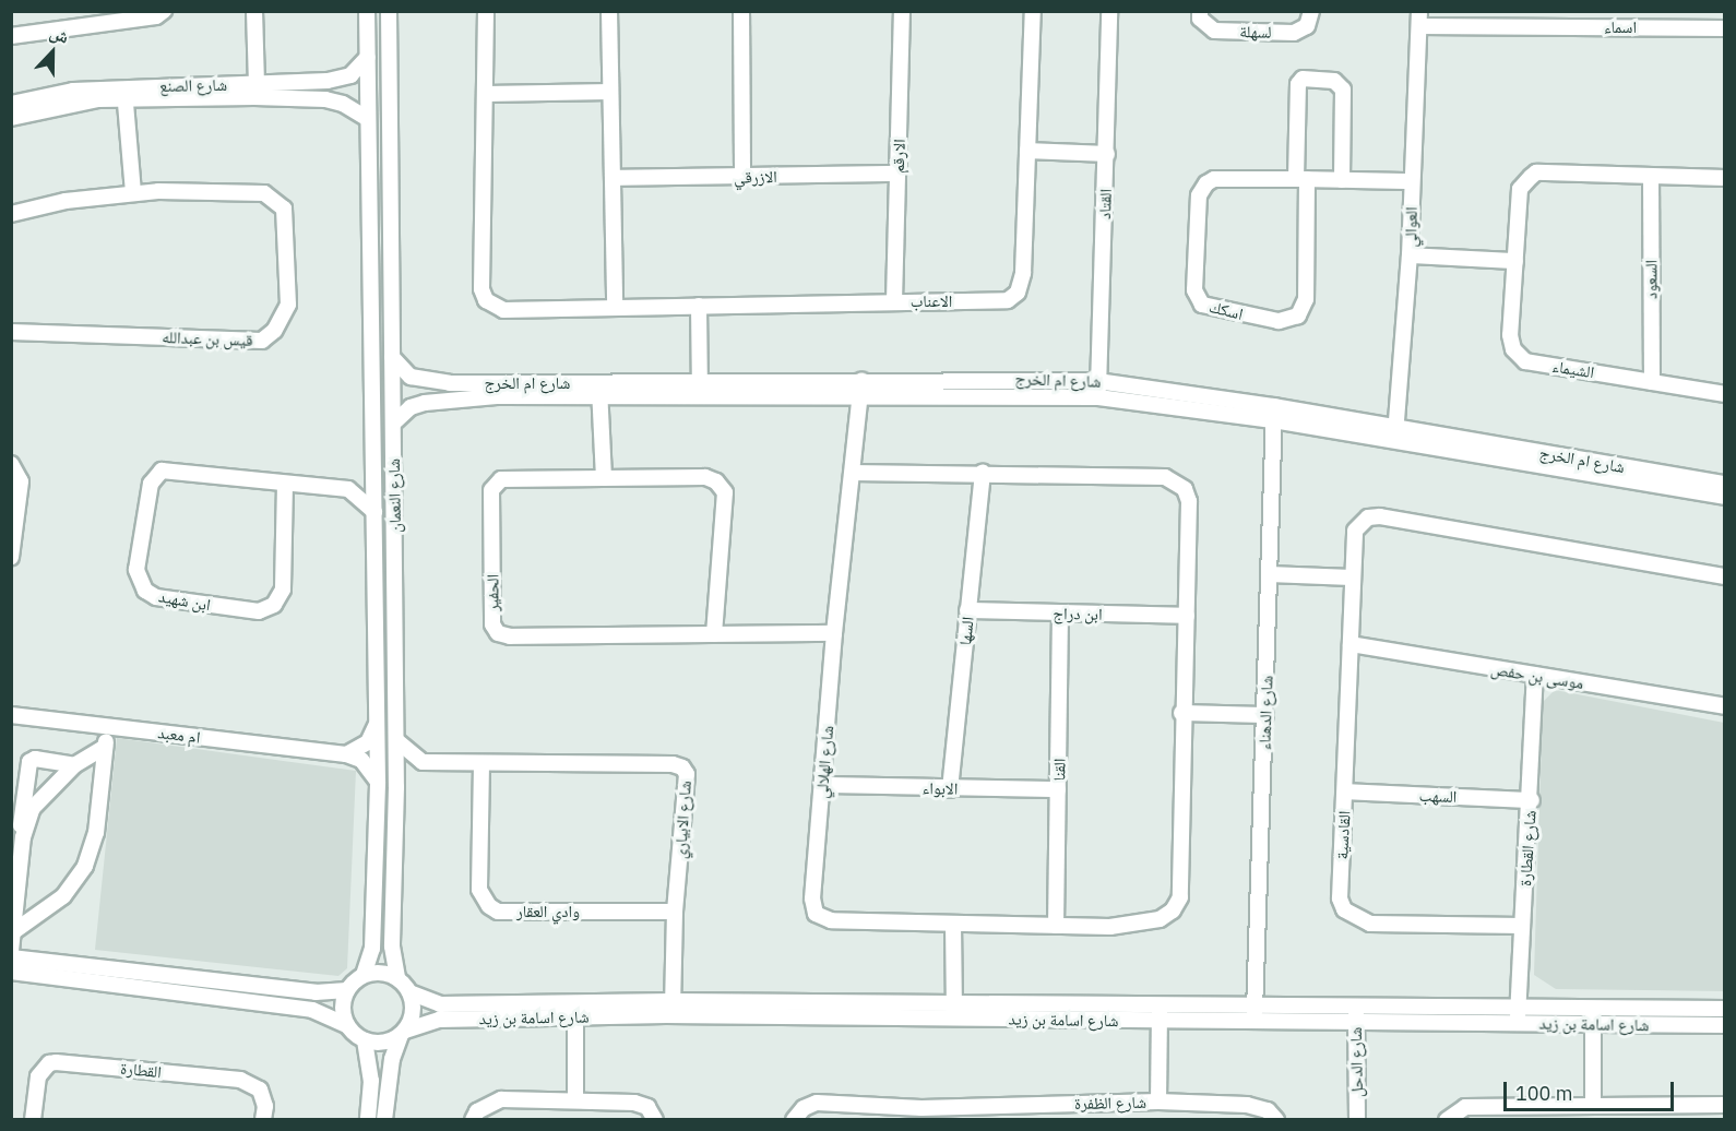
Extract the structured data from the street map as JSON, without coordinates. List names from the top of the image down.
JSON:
{
  "streets": {
    "street": [
      "اسماء",
      "لسهلة",
      "شارع الصنع",
      "الارقم",
      "الازرقي",
      "القتاد",
      "العوالي",
      "السعود",
      "الاعناب",
      "اسكك",
      "قيس بن عبدالله",
      "الشيماء",
      "شارع ام الخرج",
      "شارع النعمان",
      "الحفير",
      "ابن شهيد",
      "ابن دراج",
      "السها",
      "موسى بن حفص",
      "شارع الدهناء",
      "ام معبد",
      "شارع الهلالي",
      "القنا",
      "الابواء",
      "السهب",
      "شارع الابياري",
      "القادسية",
      "شارع القطارة",
      "وادي العقار",
      "شارع اسامة بن زيد",
      "شارع الدحل",
      "القطارة",
      "شارع الظفرة"
    ]
  },
  "crossings": [
    ["اسماء", "العوالي"],
    ["شارع الصنع", "شارع النعمان"],
    ["الارقم", "الازرقي"],
    ["الارقم", "الاعناب"],
    ["القتاد", "شارع ام الخرج"],
    ["العوالي", "اسكك"],
    ["العوالي", "شارع ام الخرج"],
    ["السعود", "الشيماء"],
    ["شارع ام الخرج", "شارع النعمان"],
    ["شارع ام الخرج", "شارع الدهناء"],
    ["شارع ام الخرج", "شارع الهلالي"],
    ["شارع النعمان", "ام معبد"],
    ["شارع النعمان", "شارع اسامة بن زيد"],
    ["الحفير", "شارع الهلالي"],
    ["ابن دراج", "السها"],
    ["ابن دراج", "شارع الهلالي"],
    ["ابن دراج", "القنا"],
    ["السها", "شارع الهلالي"],
    ["السها", "الابواء"],
    ["موسى بن حفص", "القادسية"],
    ["موسى بن حفص", "شارع القطارة"],
    ["شارع الدهناء", "شارع اسامة بن زيد"],
    ["شارع الهلالي", "القنا"],
    ["شارع الهلالي", "الابواء"],
    ["القنا", "الابواء"],
    ["السهب", "القادسية"],
    ["السهب", "شارع القطارة"],
    ["شارع الابياري", "وادي العقار"],
    ["شارع الابياري", "شارع اسامة بن زيد"],
    ["القادسية", "شارع القطارة"],
    ["شارع القطارة", "شارع اسامة بن زيد"],
    ["شارع اسامة بن زيد", "شارع الدحل"],
    ["شارع اسامة بن زيد", "شارع الظفرة"]
  ],
  "scale_bar": "100 m",
  "north": "top"
}
